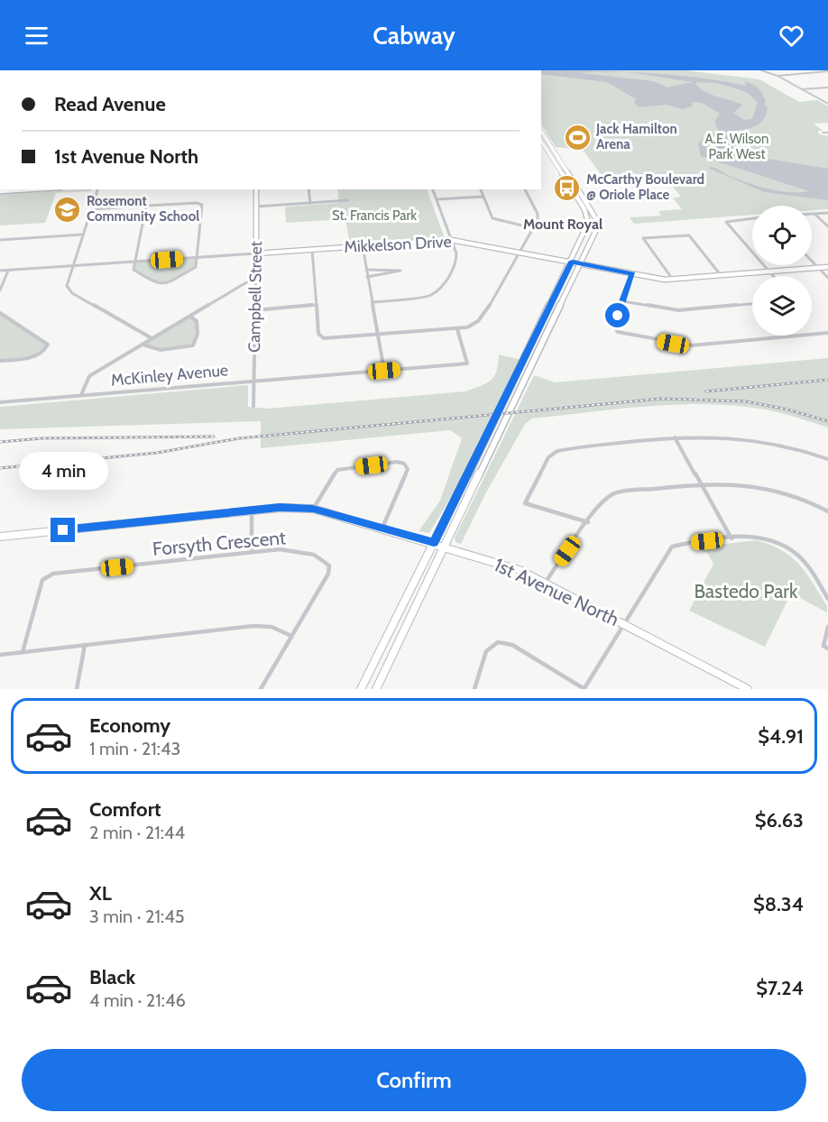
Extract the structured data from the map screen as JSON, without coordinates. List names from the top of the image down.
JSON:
{
  "streets": {
    "main road": ["Mikkelson Drive", "Campbell Street", "1st Avenue North"],
    "street": ["McKinley Avenue", "Forsyth Crescent"]
  },
  "crossings": [
    ["Mikkelson Drive", "Campbell Street"],
    ["Campbell Street", "McKinley Avenue"]
  ],
  "districts": ["Mount Royal"],
  "parks": ["A.E. Wilson Park West", "St. Francis Park", "Bastedo Park"],
  "places": {
    "sports": ["Jack Hamilton Arena"],
    "bus stop": ["McCarthy Boulevard @ Oriole Place"],
    "school or university": ["Rosemont Community School"]
  },
  "page": {
    "header": "Cabway",
    "banner": ["Read Avenue", "1st Avenue North"],
    "bubble": "4 min",
    "list": [
      {
        "name": "Economy",
        "note": "1 min · 21:43",
        "value": "$4.91"
      },
      {
        "name": "Comfort",
        "note": "2 min · 21:44",
        "value": "$6.63"
      },
      {
        "name": "XL",
        "note": "3 min · 21:45",
        "value": "$8.34"
      },
      {
        "name": "Black",
        "note": "4 min · 21:46",
        "value": "$7.24"
      }
    ],
    "buttons": "Confirm"
  }
}
